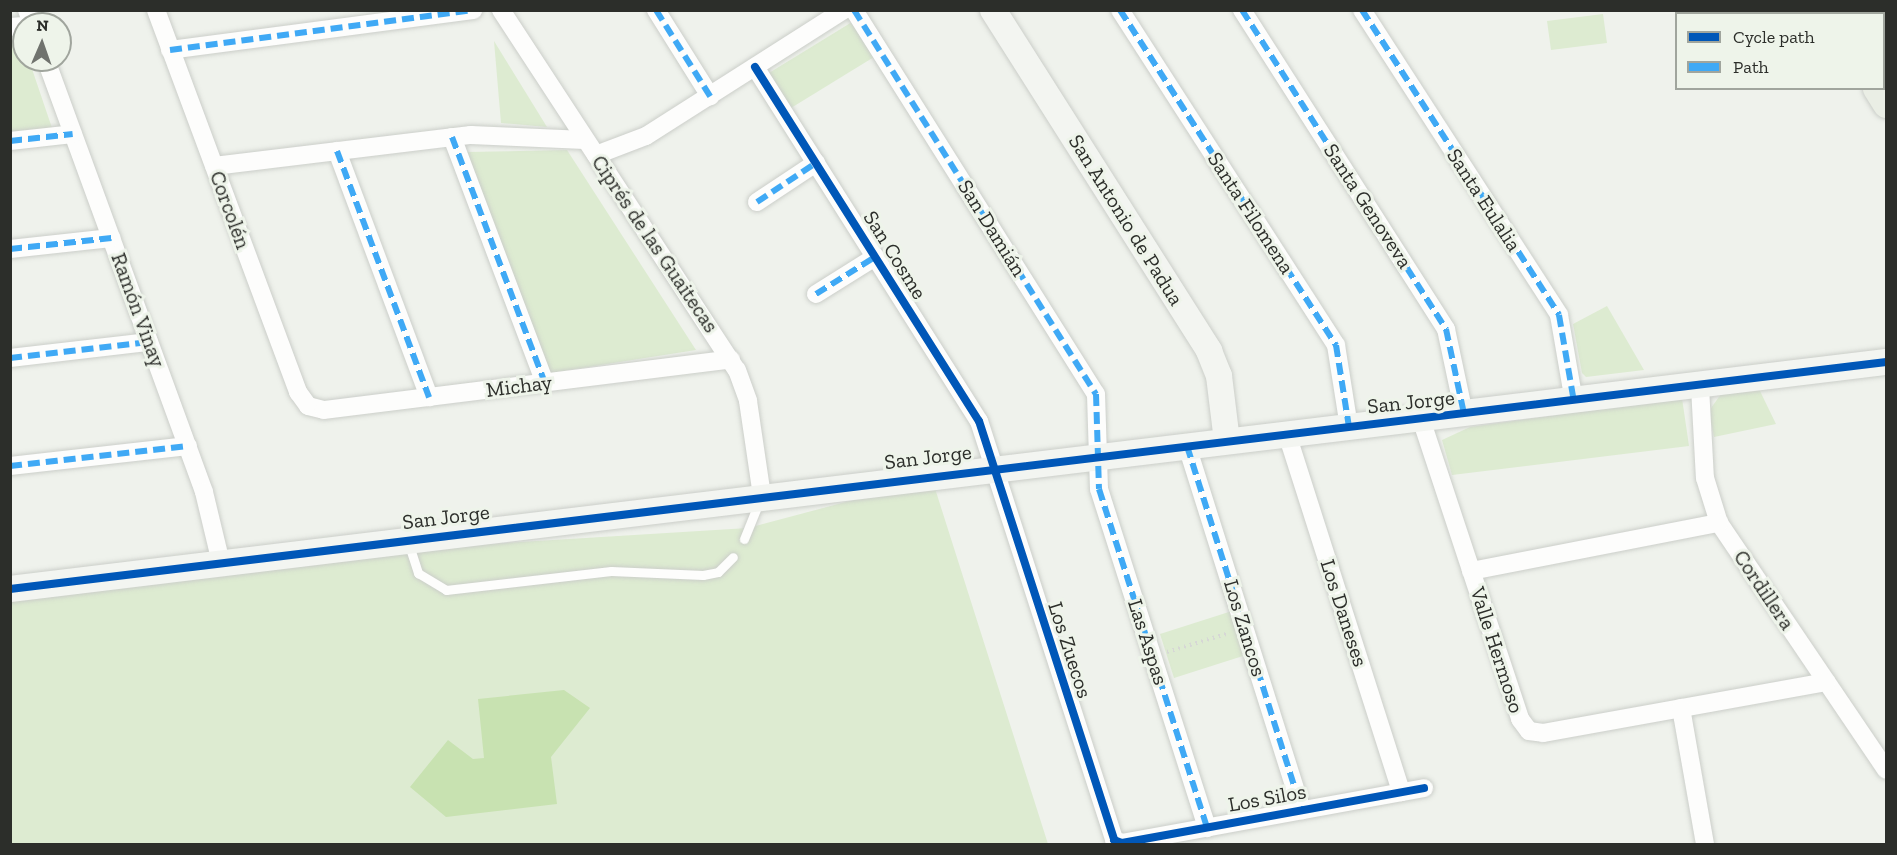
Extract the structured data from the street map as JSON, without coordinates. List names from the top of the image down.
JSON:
{
  "streets": {
    "street": [
      "Santa Eulalia",
      "Santa Genoveva",
      "Corcolén",
      "Santa Filomena",
      "San Antonio de Padua",
      "San Damián",
      "Ciprés de las Guaitecas",
      "San Cosme",
      "Ramón Vinay",
      "Michay",
      "San Jorge",
      "Cordillera",
      "Los Daneses",
      "Los Zancos",
      "Las Aspas",
      "Los Zuecos",
      "Valle Hermoso",
      "Los Silos"
    ]
  },
  "crossings": [
    ["Santa Eulalia", "San Jorge"],
    ["Santa Genoveva", "San Jorge"],
    ["Corcolén", "Michay"],
    ["Santa Filomena", "San Jorge"],
    ["San Antonio de Padua", "San Jorge"],
    ["San Damián", "San Jorge"],
    ["San Damián", "Las Aspas"],
    ["Ciprés de las Guaitecas", "Michay"],
    ["Ciprés de las Guaitecas", "San Jorge"],
    ["San Cosme", "San Jorge"],
    ["San Cosme", "Los Zuecos"],
    ["Ramón Vinay", "San Jorge"],
    ["San Jorge", "Cordillera"],
    ["San Jorge", "Los Daneses"],
    ["San Jorge", "Los Zancos"],
    ["San Jorge", "Las Aspas"],
    ["San Jorge", "Los Zuecos"],
    ["San Jorge", "Valle Hermoso"],
    ["Cordillera", "Valle Hermoso"],
    ["Los Daneses", "Los Silos"],
    ["Los Zancos", "Los Silos"],
    ["Las Aspas", "Los Silos"],
    ["Los Zuecos", "Los Silos"]
  ],
  "legend": ["Cycle path", "Path"],
  "north": "top"
}
